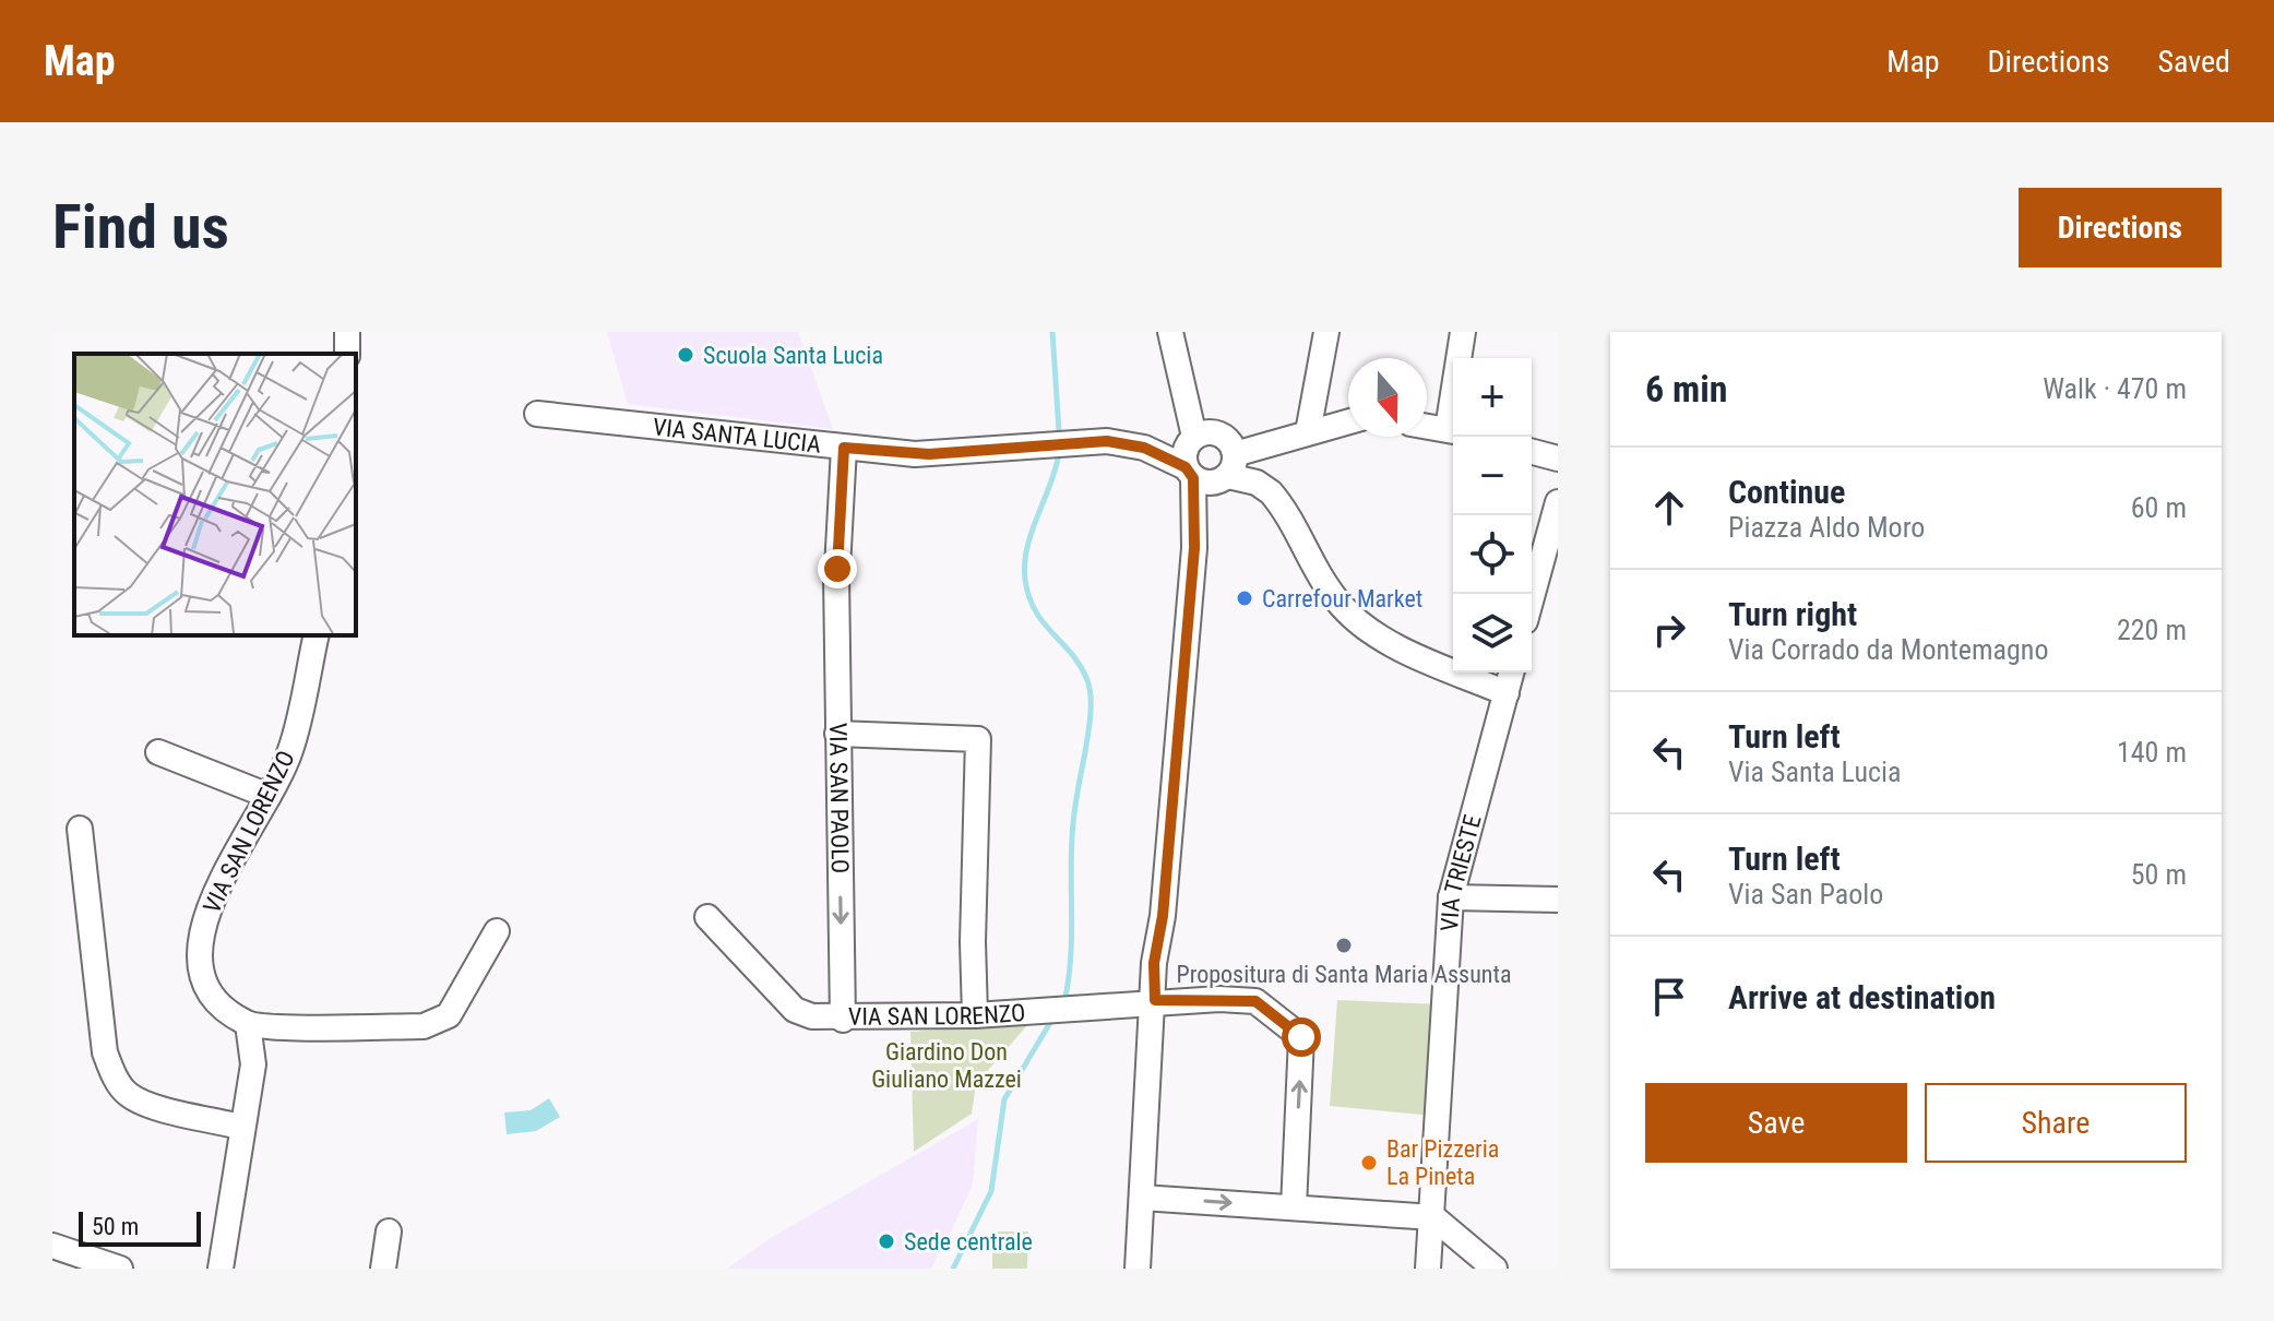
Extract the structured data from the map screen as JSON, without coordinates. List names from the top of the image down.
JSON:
{
  "streets": {
    "street": [
      "VIA SANTA LUCIA",
      "VIA SAN PAOLO",
      "VIA SAN LORENZO",
      "VIA TRIESTE"
    ]
  },
  "crossings": [
    ["VIA SANTA LUCIA", "VIA SAN PAOLO"],
    ["VIA SAN PAOLO", "VIA SAN LORENZO"]
  ],
  "one_way": ["VIA SAN PAOLO"],
  "parks": ["Giardino Don Giuliano Mazzei"],
  "places": [
    "Scuola Santa Lucia",
    "Carrefour Market",
    "Propositura di Santa Maria Assunta",
    "Bar Pizzeria La Pineta",
    "Sede centrale"
  ],
  "scale_bar": "50 m",
  "north": "bottom",
  "page": {
    "header": "Map",
    "nav": ["Map", "Directions", "Saved"],
    "buttons": [
      "Directions",
      ["Save", "Share"]
    ],
    "title": "Find us",
    "heading": ["6 min", "Walk · 470 m"],
    "map_buttons": ["+", "−"],
    "list": [
      ["Continue", "Piazza Aldo Moro", "60 m"],
      ["Turn right", "Via Corrado da Montemagno", "220 m"],
      ["Turn left", "Via Santa Lucia", "140 m"],
      ["Turn left", "Via San Paolo", "50 m"],
      "Arrive at destination"
    ],
    "scale": "50 m"
  }
}
